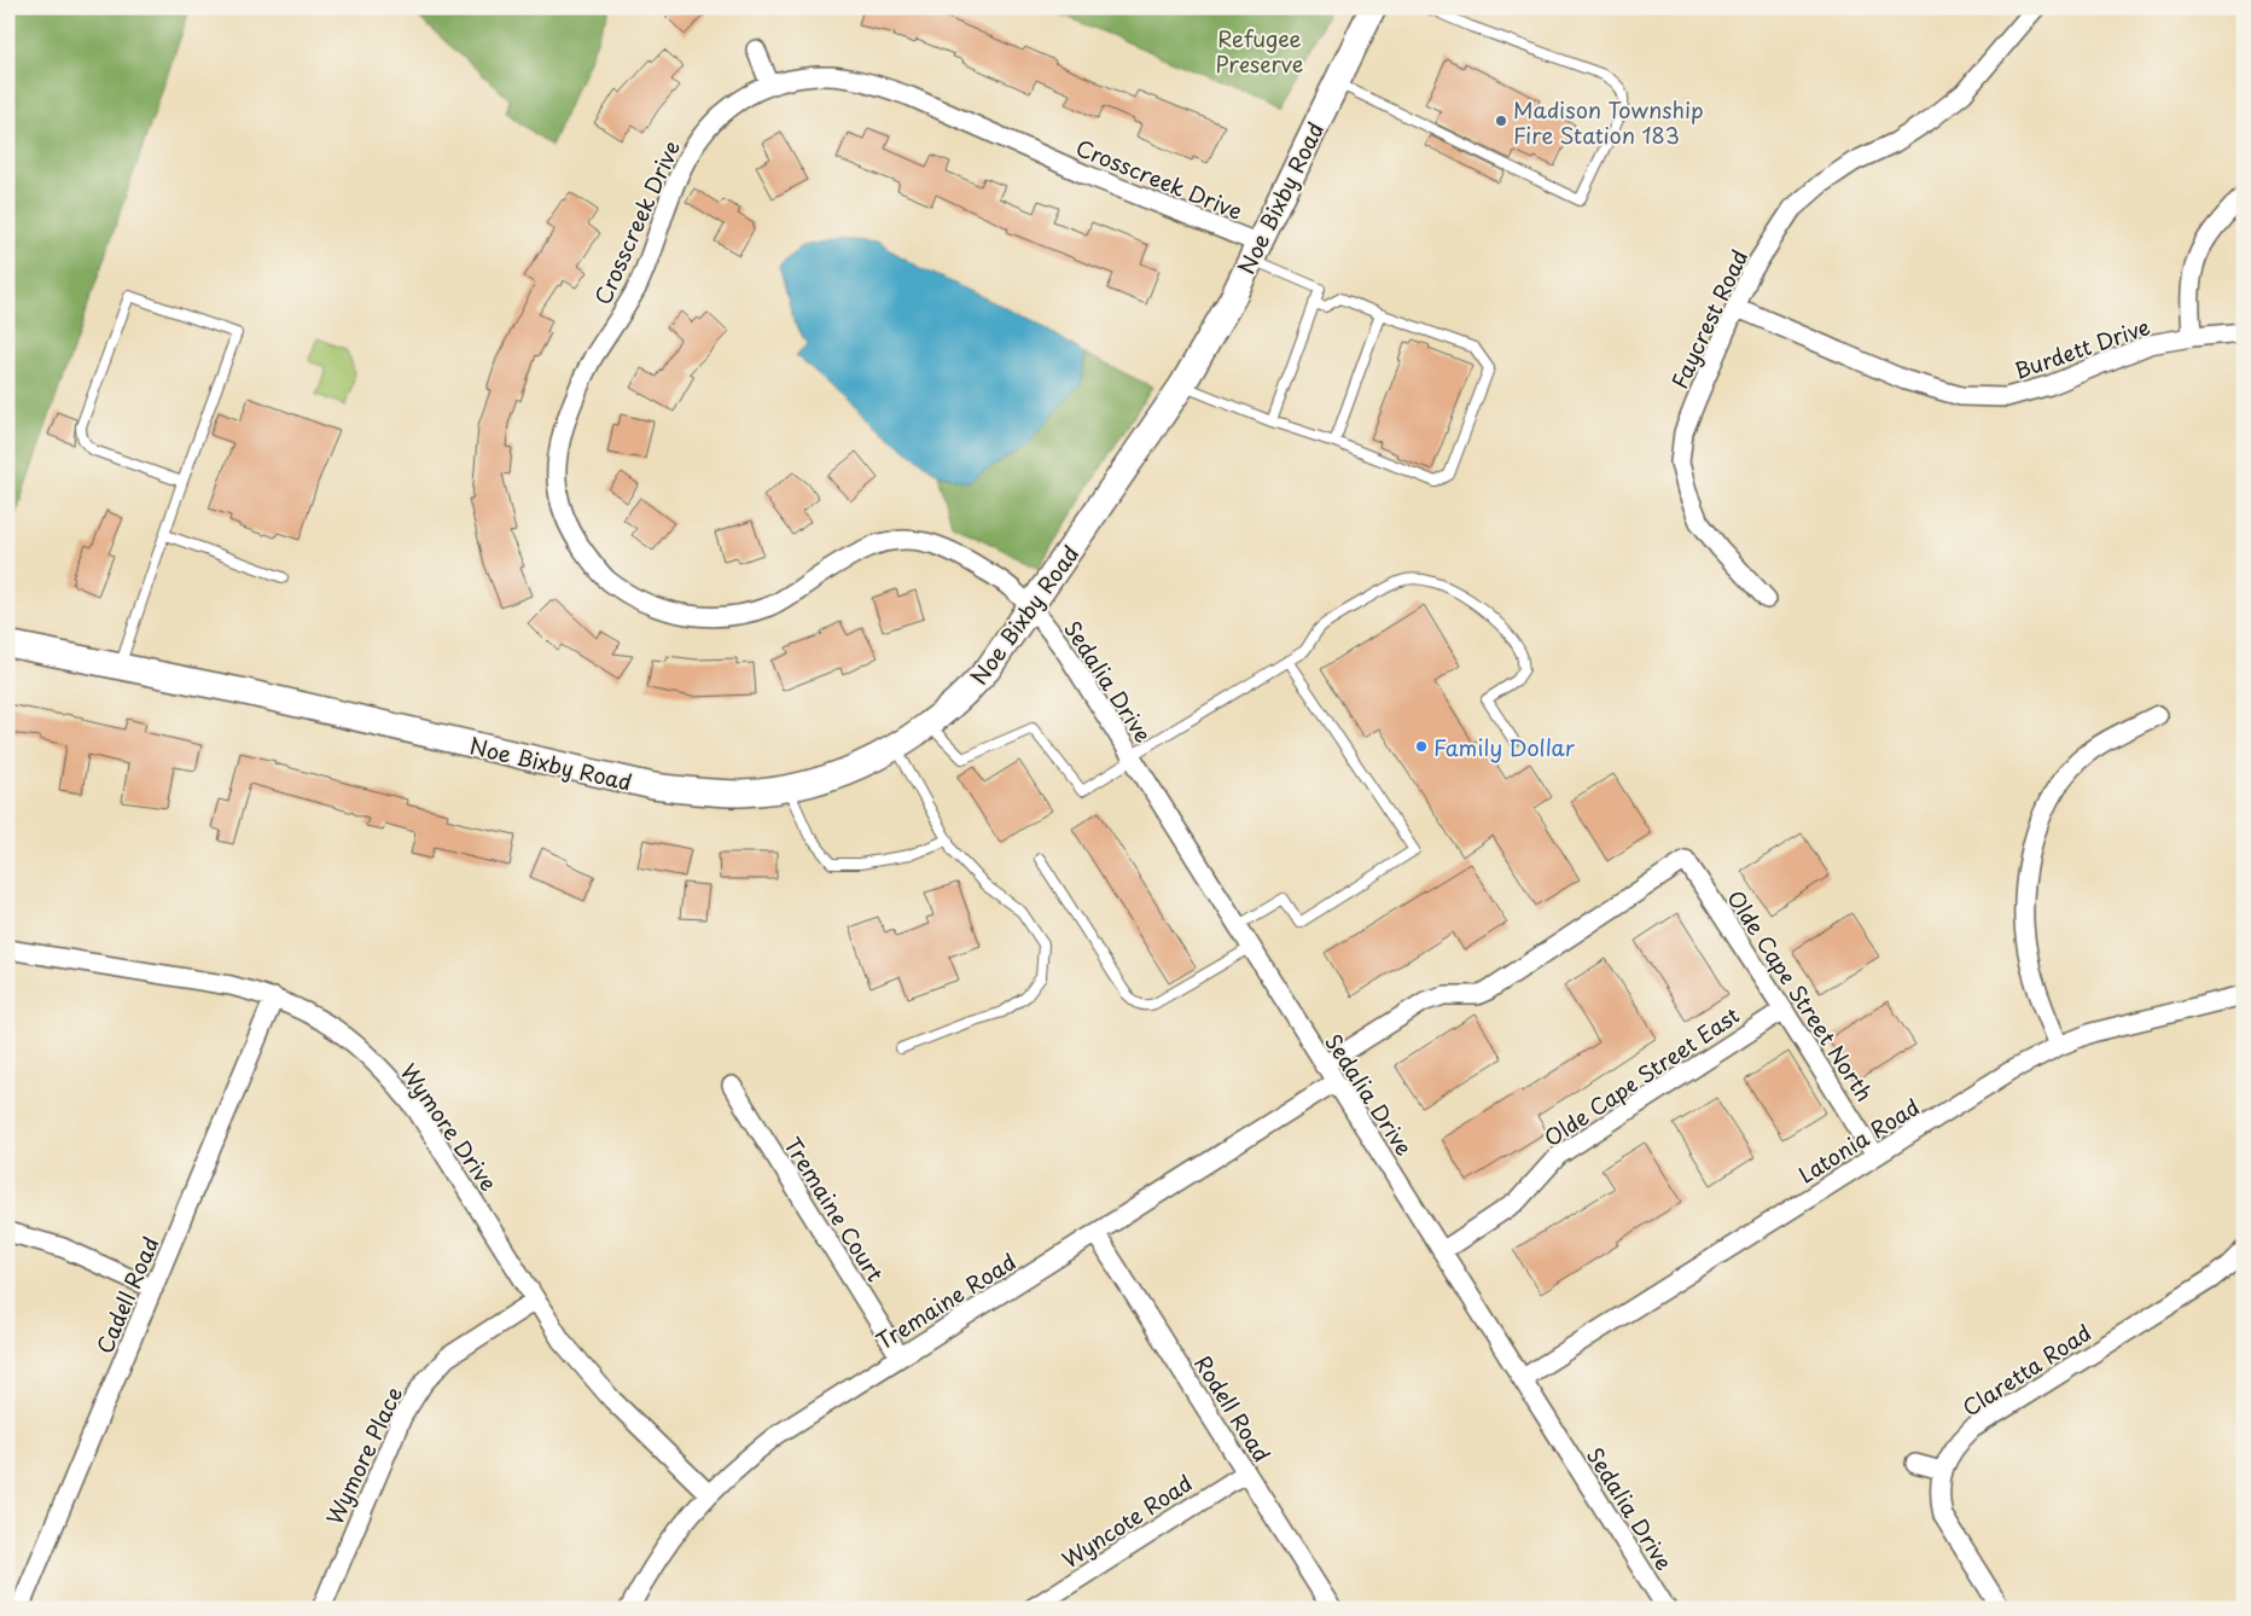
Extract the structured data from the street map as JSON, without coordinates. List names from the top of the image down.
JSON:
{
  "streets": {
    "street": [
      "Crosscreek Drive",
      "Noe Bixby Road",
      "Faycrest Road",
      "Burdett Drive",
      "Sedalia Drive",
      "Olde Cape Street North",
      "Olde Cape Street East",
      "Wymore Drive",
      "Latonia Road",
      "Tremaine Court",
      "Cadell Road",
      "Tremaine Road",
      "Claretta Road",
      "Rodell Road",
      "Wymore Place",
      "Wyncote Road"
    ]
  },
  "crossings": [
    ["Crosscreek Drive", "Noe Bixby Road"],
    ["Crosscreek Drive", "Sedalia Drive"],
    ["Noe Bixby Road", "Sedalia Drive"],
    ["Faycrest Road", "Burdett Drive"],
    ["Sedalia Drive", "Olde Cape Street North"],
    ["Sedalia Drive", "Olde Cape Street East"],
    ["Sedalia Drive", "Latonia Road"],
    ["Sedalia Drive", "Tremaine Road"],
    ["Olde Cape Street North", "Olde Cape Street East"],
    ["Olde Cape Street North", "Latonia Road"],
    ["Wymore Drive", "Cadell Road"],
    ["Wymore Drive", "Tremaine Road"],
    ["Wymore Drive", "Wymore Place"],
    ["Tremaine Court", "Tremaine Road"],
    ["Tremaine Road", "Rodell Road"],
    ["Rodell Road", "Wyncote Road"]
  ],
  "parks": ["Refugee Preserve"],
  "places": ["Madison Township Fire Station 183", "Family Dollar"]
}
